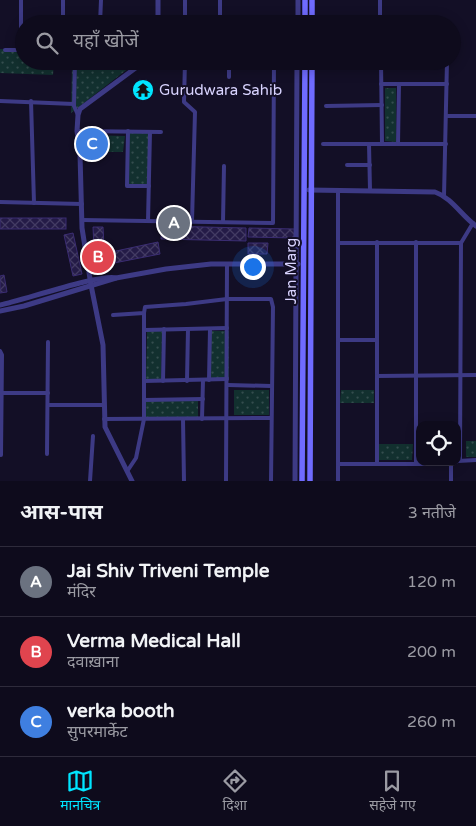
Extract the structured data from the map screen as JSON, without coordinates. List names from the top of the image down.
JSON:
{
  "streets": {
    "main road": ["Jan Marg"]
  },
  "places": {
    "temple": ["Gurudwara Sahib"]
  },
  "page": {
    "search": "यहाँ खोजें",
    "pins": ["C", "A", "B"],
    "heading": ["आस-पास", "3 नतीजे"],
    "list": [
      {
        "mark": "A",
        "name": "Jai Shiv Triveni Temple",
        "note": "मंदिर",
        "value": "120 m"
      },
      {
        "mark": "B",
        "name": "Verma Medical Hall",
        "note": "दवाख़ाना",
        "value": "200 m"
      },
      {
        "mark": "C",
        "name": "verka booth",
        "note": "सुपरमार्केट",
        "value": "260 m"
      }
    ],
    "nav": ["मानचित्र", "दिशा", "सहेजे गए"]
  }
}
